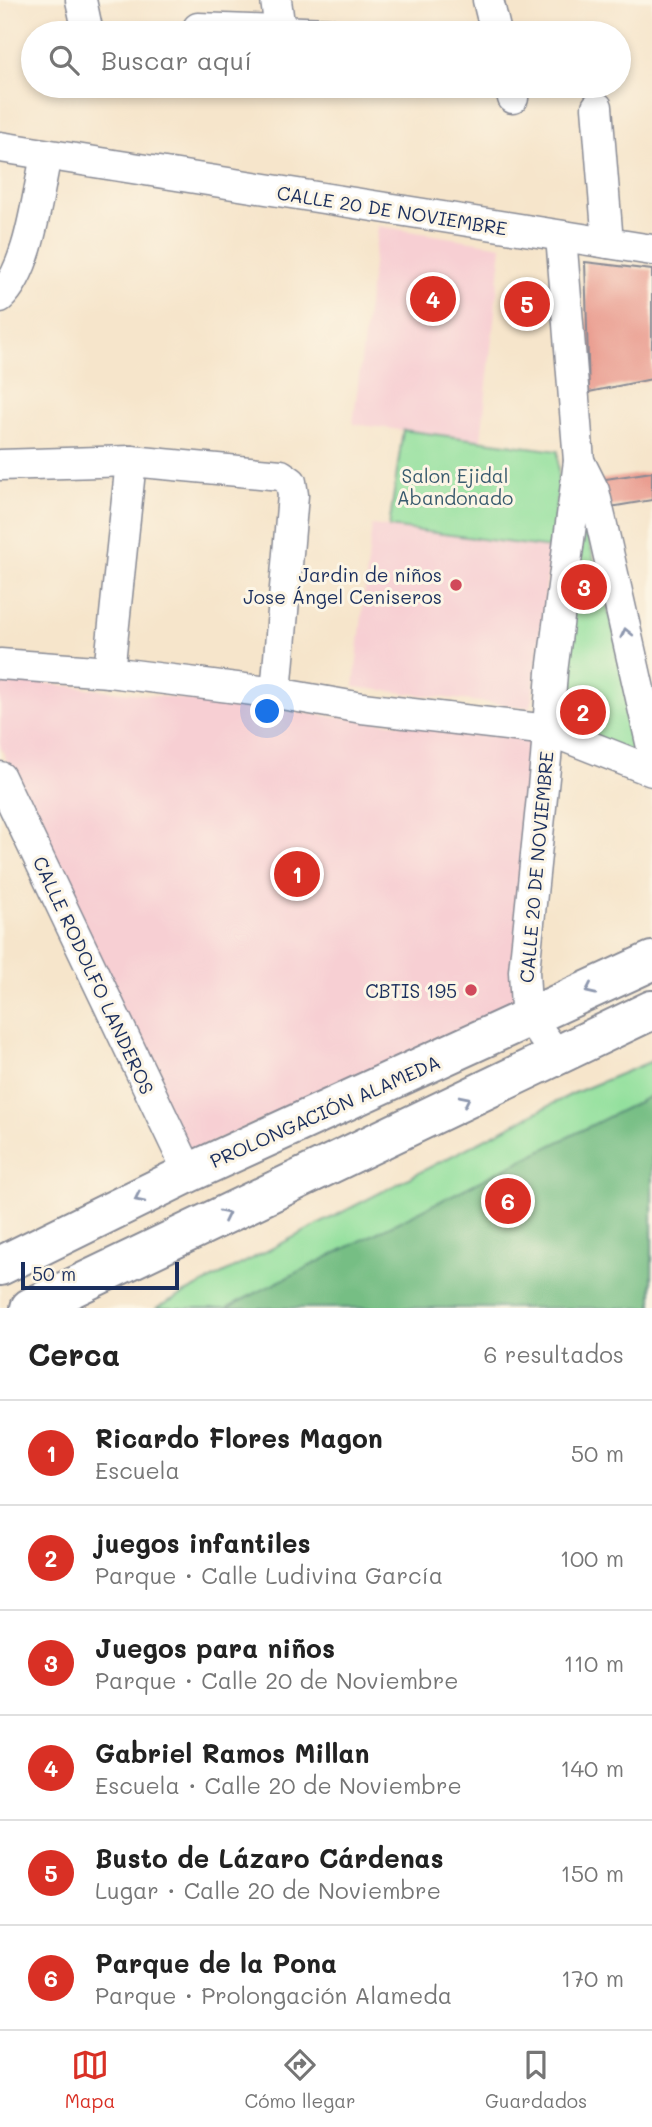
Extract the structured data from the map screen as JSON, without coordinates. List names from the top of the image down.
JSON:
{
  "streets": {
    "main road": ["PROLONGACIÓN ALAMEDA"],
    "street": ["CALLE 20 DE NOVIEMBRE", "CALLE RODOLFO LANDEROS"]
  },
  "crossings": [
    ["CALLE 20 DE NOVIEMBRE", "PROLONGACIÓN ALAMEDA"],
    ["CALLE RODOLFO LANDEROS", "PROLONGACIÓN ALAMEDA"]
  ],
  "parks": ["Salon Ejidal Abandonado"],
  "places": ["Jardin de niños Jose Ángel Ceniseros", "CBTIS 195"],
  "scale_bar": "50 m",
  "page": {
    "search": "Buscar aquí",
    "pins": [
      "4",
      "5",
      "3",
      "2",
      "1",
      "6"
    ],
    "scale": "50 m",
    "heading": ["Cerca", "6 resultados"],
    "list": [
      {
        "mark": "1",
        "name": "Ricardo Flores Magon",
        "note": "Escuela",
        "value": "50 m"
      },
      {
        "mark": "2",
        "name": "juegos infantiles",
        "note": "Parque · Calle Ludivina García",
        "value": "100 m"
      },
      {
        "mark": "3",
        "name": "Juegos para niños",
        "note": "Parque · Calle 20 de Noviembre",
        "value": "110 m"
      },
      {
        "mark": "4",
        "name": "Gabriel Ramos Millan",
        "note": "Escuela · Calle 20 de Noviembre",
        "value": "140 m"
      },
      {
        "mark": "5",
        "name": "Busto de Lázaro Cárdenas",
        "note": "Lugar · Calle 20 de Noviembre",
        "value": "150 m"
      },
      {
        "mark": "6",
        "name": "Parque de la Pona",
        "note": "Parque · Prolongación Alameda",
        "value": "170 m"
      }
    ],
    "nav": ["Mapa", "Cómo llegar", "Guardados"]
  }
}
